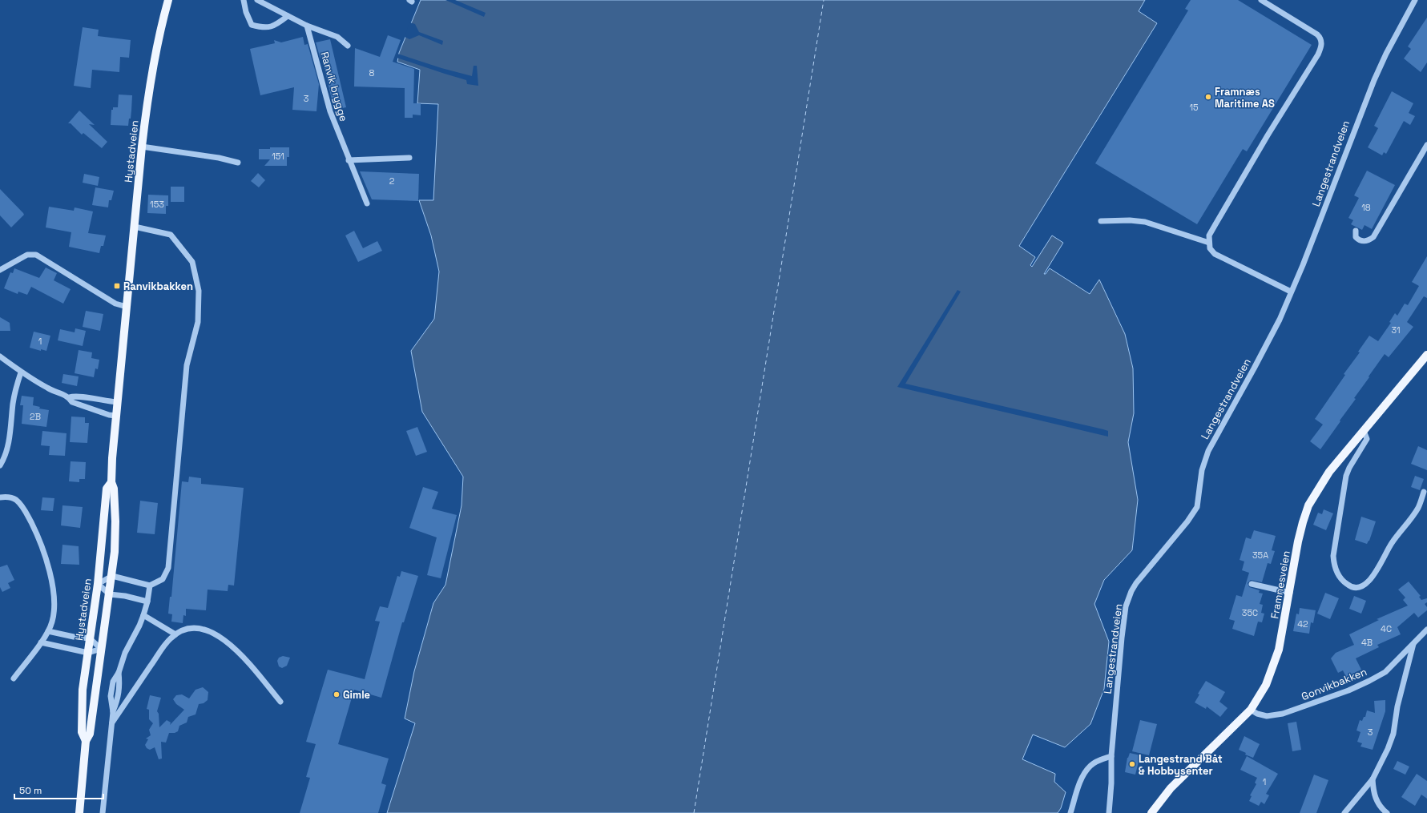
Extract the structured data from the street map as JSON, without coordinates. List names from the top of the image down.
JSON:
{
  "streets": {
    "main road": ["Hystadveien", "Framnesveien"],
    "street": ["Ranvik brygge", "Langestrandveien", "Gonvikbakken"]
  },
  "crossings": [
    ["Framnesveien", "Gonvikbakken"]
  ],
  "places": {
    "other": ["Framnæs Maritime AS", "Gimle", "Langestrand Båt & Hobbysenter"],
    "transit": ["Ranvikbakken"]
  },
  "house_numbers": [
    "8",
    "3",
    "15",
    "151",
    "2",
    "153",
    "18",
    "31",
    "1",
    "2B",
    "35A",
    "35C",
    "42",
    "4C",
    "4B",
    "3",
    "1"
  ],
  "scale_bar": "50 m"
}
